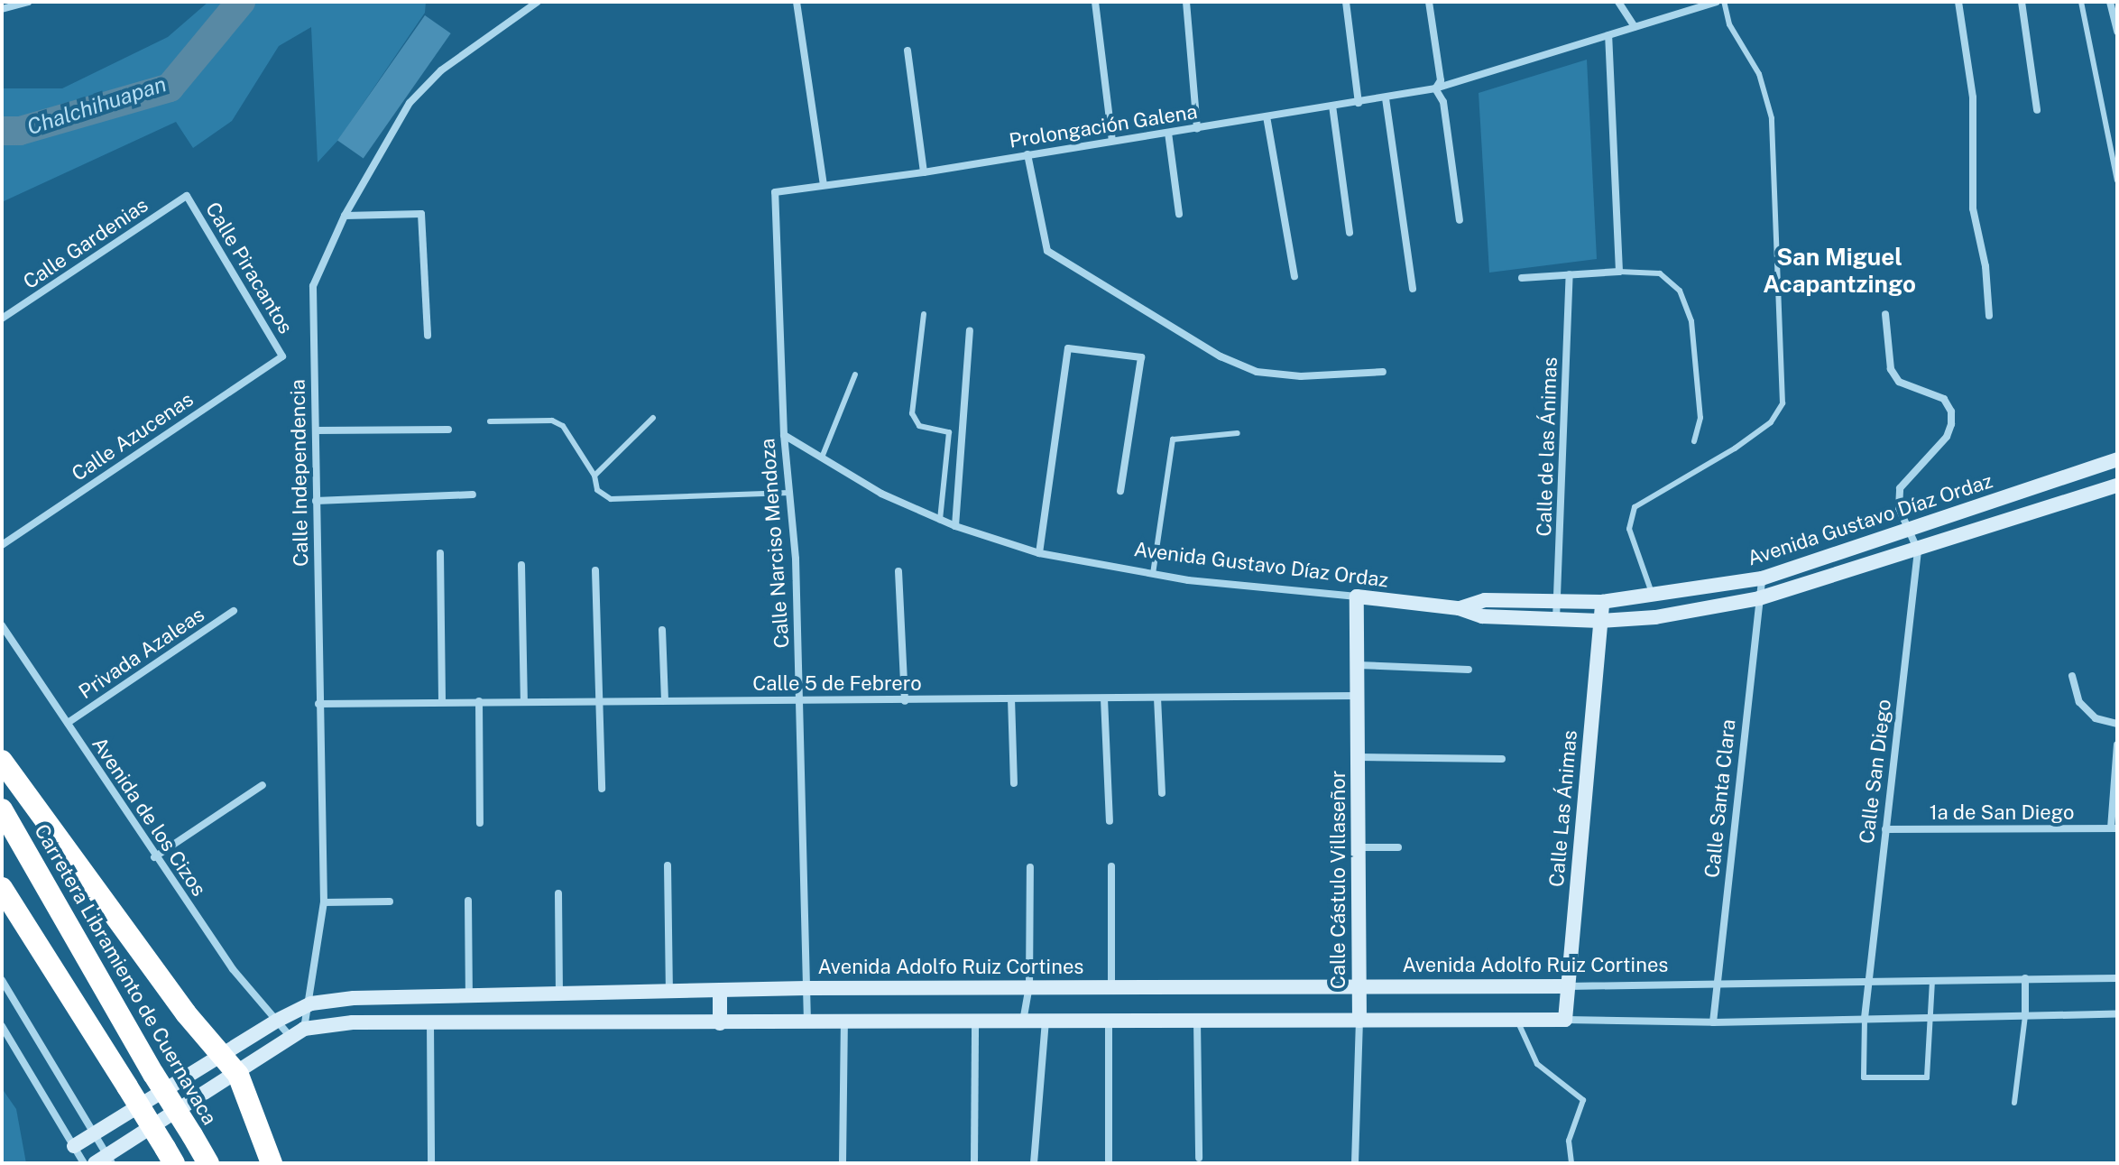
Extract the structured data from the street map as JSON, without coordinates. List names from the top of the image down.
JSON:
{
  "streets": {
    "highway": ["Carretera Libramiento de Cuernavaca"],
    "street": [
      "Prolongación Galena",
      "Calle Gardenias",
      "Calle Piracantos",
      "Calle Azucenas",
      "Calle de las Ánimas",
      "Calle Independencia",
      "Avenida Gustavo Díaz Ordaz",
      "Calle Narciso Mendoza",
      "Privada Azaleas",
      "Calle 5 de Febrero",
      "Calle San Diego",
      "Calle Santa Clara",
      "Calle Las Ánimas",
      "1a de San Diego",
      "Avenida de los Cizos",
      "Calle Cástulo Villaseñor",
      "Avenida Adolfo Ruiz Cortines"
    ]
  },
  "crossings": [
    ["Prolongación Galena", "Calle Narciso Mendoza"],
    ["Calle Gardenias", "Calle Piracantos"],
    ["Calle Piracantos", "Calle Azucenas"],
    ["Calle de las Ánimas", "Avenida Gustavo Díaz Ordaz"],
    ["Calle Independencia", "Calle 5 de Febrero"],
    ["Calle Independencia", "Avenida de los Cizos"],
    ["Calle Independencia", "Avenida Adolfo Ruiz Cortines"],
    ["Avenida Gustavo Díaz Ordaz", "Calle Narciso Mendoza"],
    ["Avenida Gustavo Díaz Ordaz", "Calle San Diego"],
    ["Avenida Gustavo Díaz Ordaz", "Calle Santa Clara"],
    ["Avenida Gustavo Díaz Ordaz", "Calle Las Ánimas"],
    ["Avenida Gustavo Díaz Ordaz", "Calle Cástulo Villaseñor"],
    ["Calle Narciso Mendoza", "Calle 5 de Febrero"],
    ["Calle Narciso Mendoza", "Avenida Adolfo Ruiz Cortines"],
    ["Privada Azaleas", "Avenida de los Cizos"],
    ["Calle 5 de Febrero", "Calle Cástulo Villaseñor"],
    ["Calle San Diego", "1a de San Diego"],
    ["Calle San Diego", "Avenida Adolfo Ruiz Cortines"],
    ["Calle Santa Clara", "Avenida Adolfo Ruiz Cortines"],
    ["Calle Las Ánimas", "Avenida Adolfo Ruiz Cortines"],
    ["Avenida de los Cizos", "Avenida Adolfo Ruiz Cortines"],
    ["Calle Cástulo Villaseñor", "Avenida Adolfo Ruiz Cortines"]
  ],
  "districts": ["San Miguel Acapantzingo"],
  "water": ["Chalchihuapan"]
}
